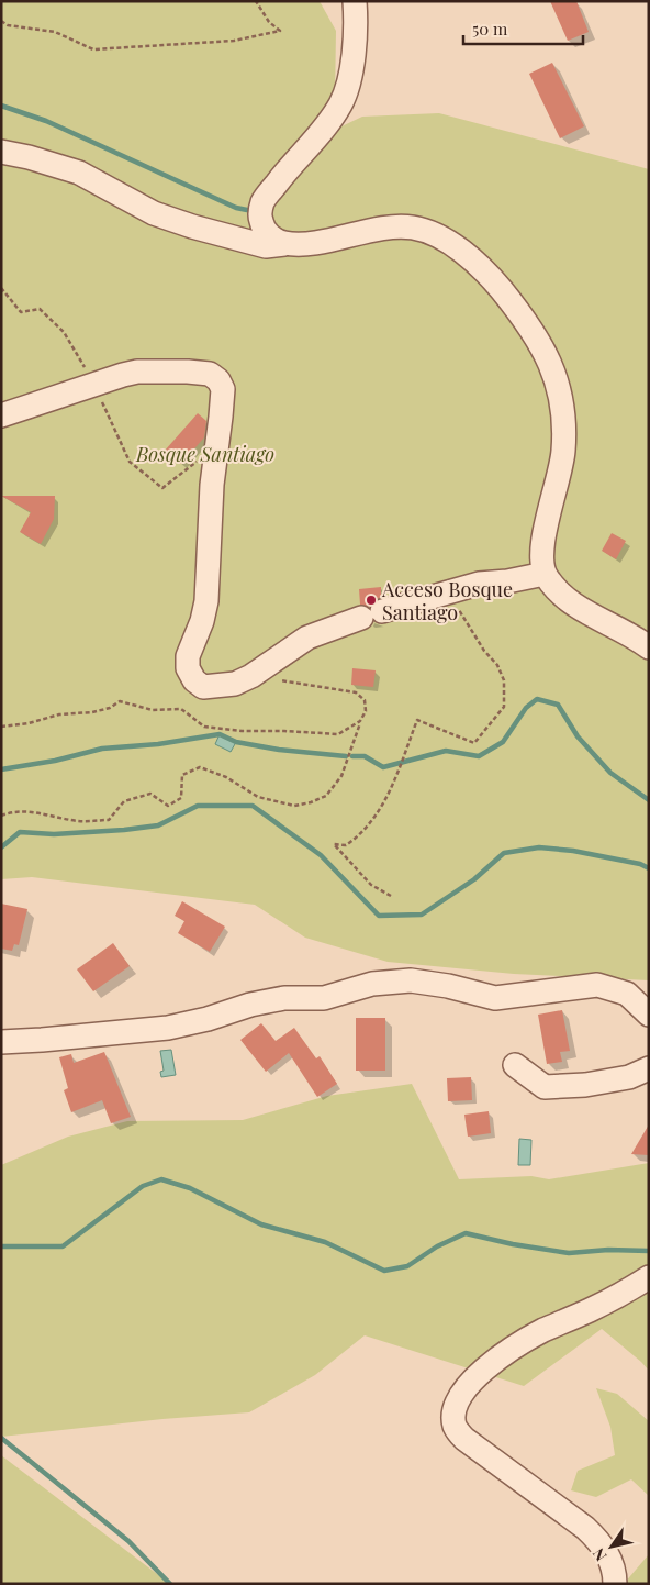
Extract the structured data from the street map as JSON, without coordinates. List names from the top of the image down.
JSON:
{
  "parks": ["Bosque Santiago"],
  "places": ["Acceso Bosque Santiago"],
  "scale_bar": "50 m",
  "north": "bottom left"
}
